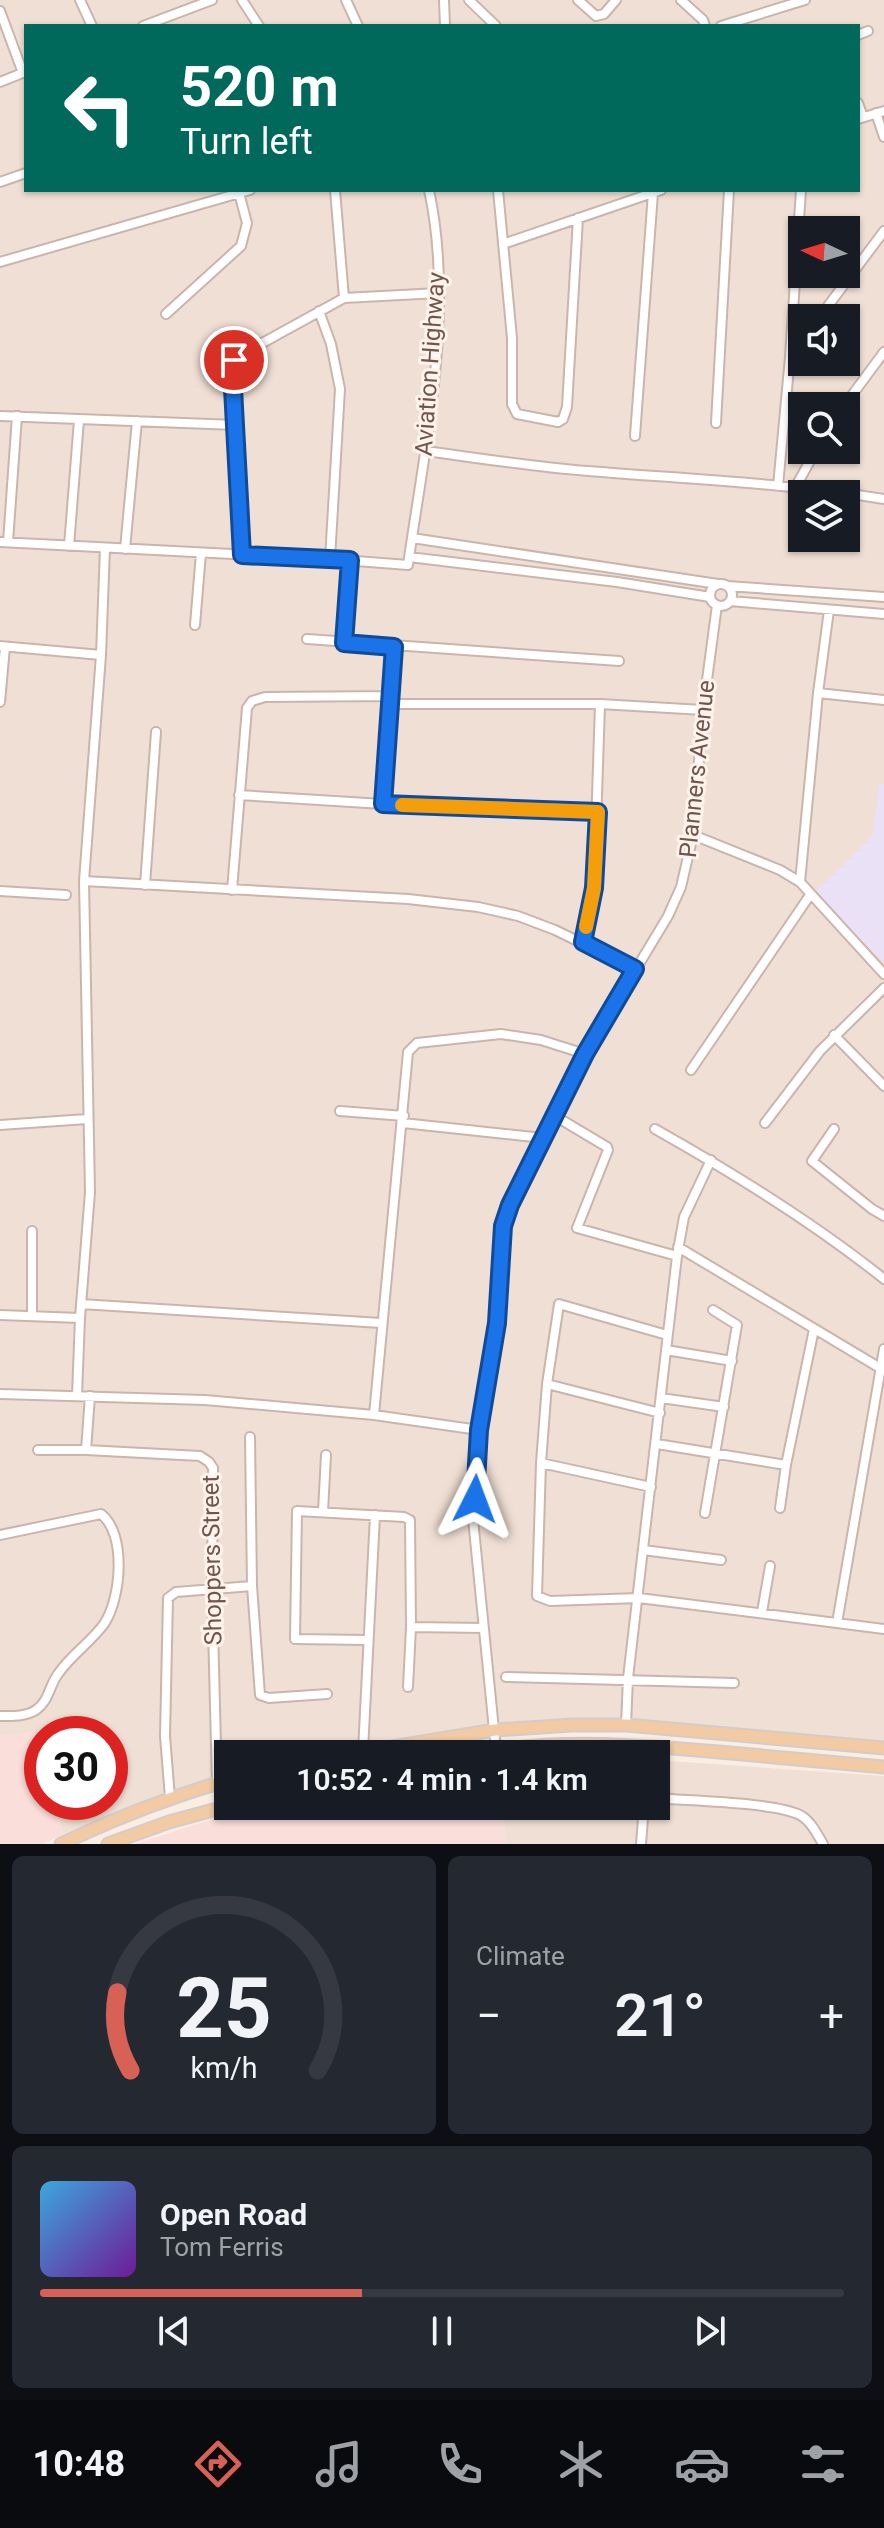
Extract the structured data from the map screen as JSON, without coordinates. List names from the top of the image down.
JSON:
{
  "streets": {
    "street": ["Aviation Highway", "Planners Avenue", "Shoppers Street"]
  },
  "north": "left",
  "page": {
    "turn": ["520 m", "Turn left"],
    "limit": "30",
    "trip": "10:52 · 4 min · 1.4 km",
    "tile": "Climate",
    "heat": ["−", "21°", "+"],
    "song": ["Open Road", "Tom Ferris"],
    "tabs": "10:48",
    "gauge": ["25", "km/h"]
  }
}
